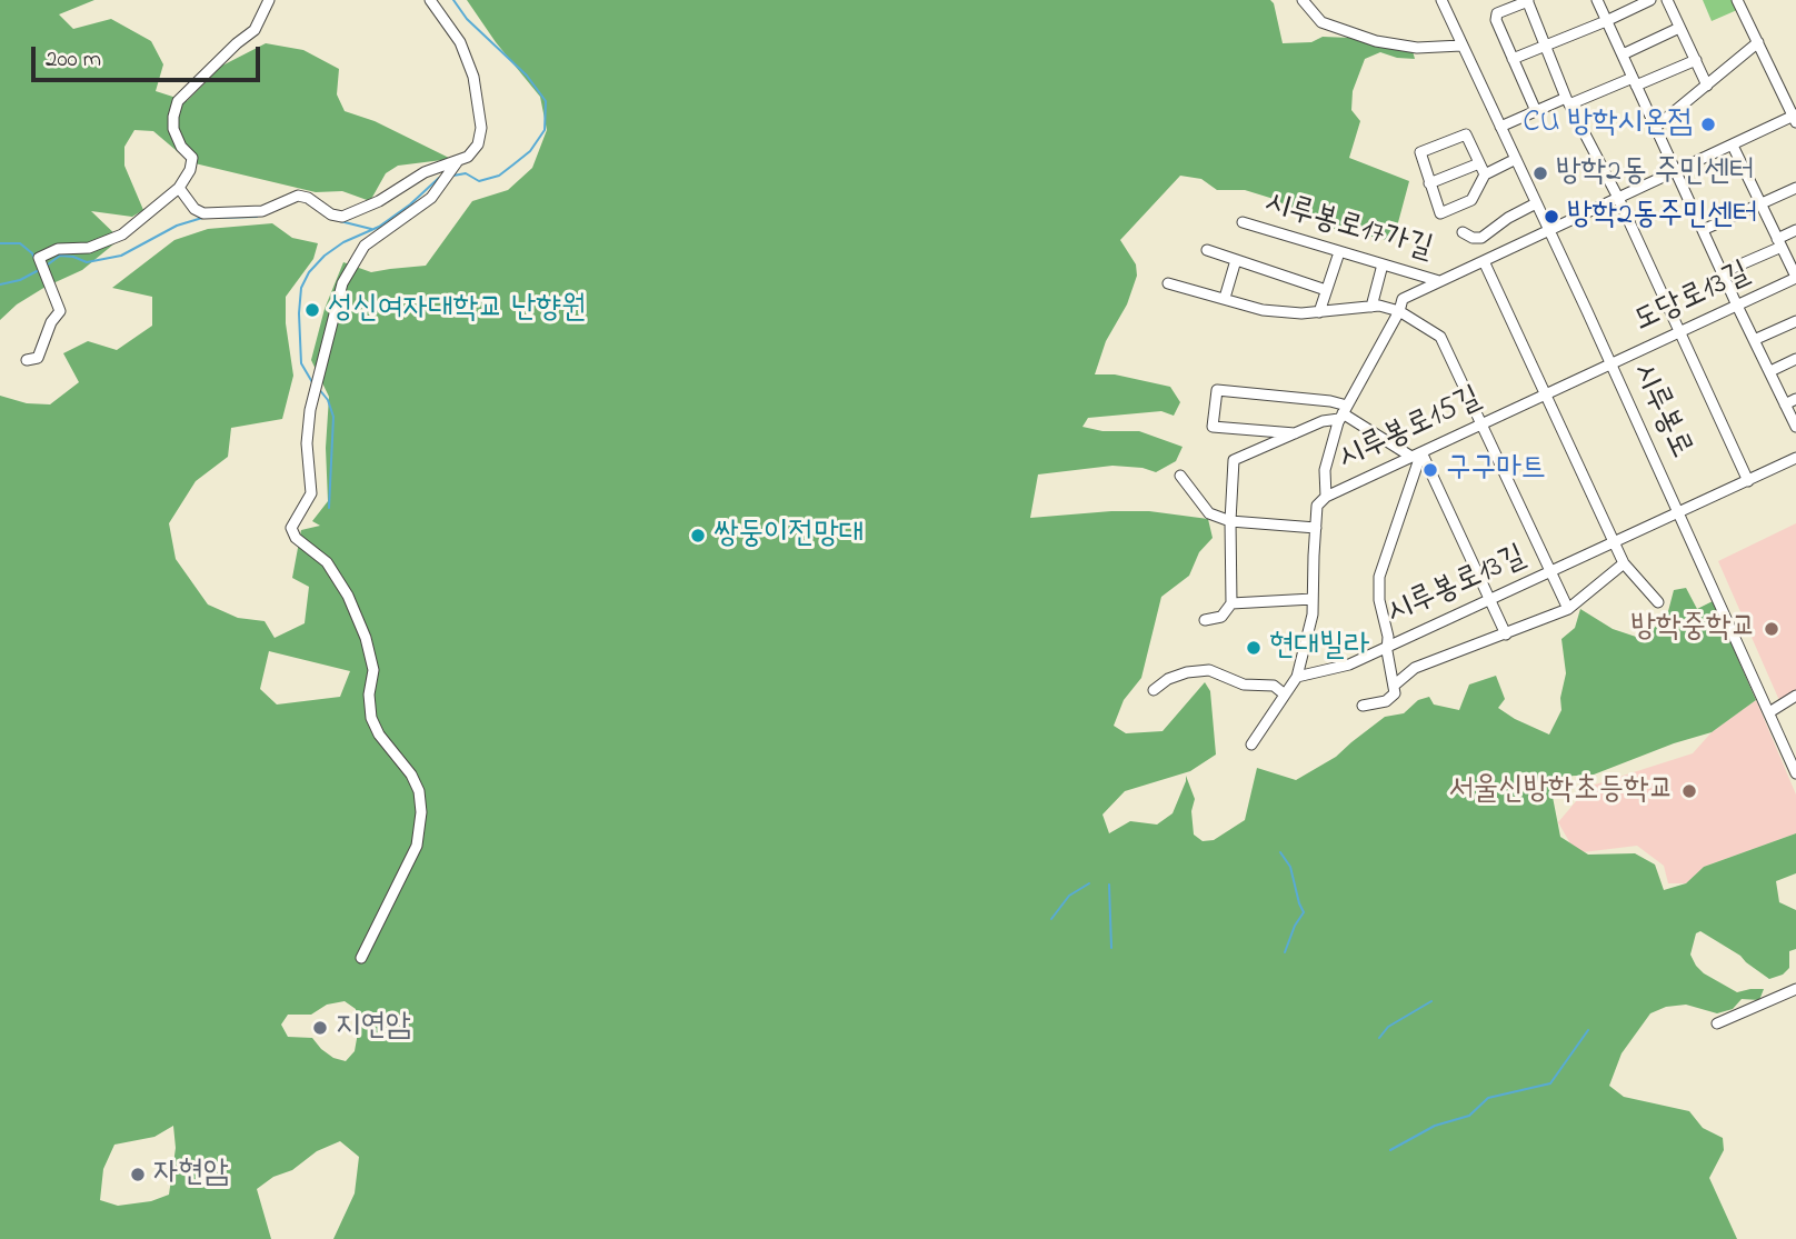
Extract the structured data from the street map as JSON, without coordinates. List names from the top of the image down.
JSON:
{
  "streets": {
    "street": [
      "시루봉로17가길",
      "도당로13길",
      "시루봉로",
      "시루봉로15길",
      "시루봉로13길"
    ]
  },
  "crossings": [
    ["도당로13길", "시루봉로"],
    ["도당로13길", "시루봉로15길"],
    ["시루봉로", "시루봉로15길"],
    ["시루봉로15길", "시루봉로13길"]
  ],
  "places": [
    "CU 방학시온점",
    "방학2동 주민센터",
    "방학2동주민센터",
    "성신여자대학교 난향원",
    "구구마트",
    "쌍둥이전망대",
    "방학중학교",
    "현대빌라",
    "서울신방학초등학교",
    "지연암",
    "자현암"
  ],
  "scale_bar": "200 m"
}
